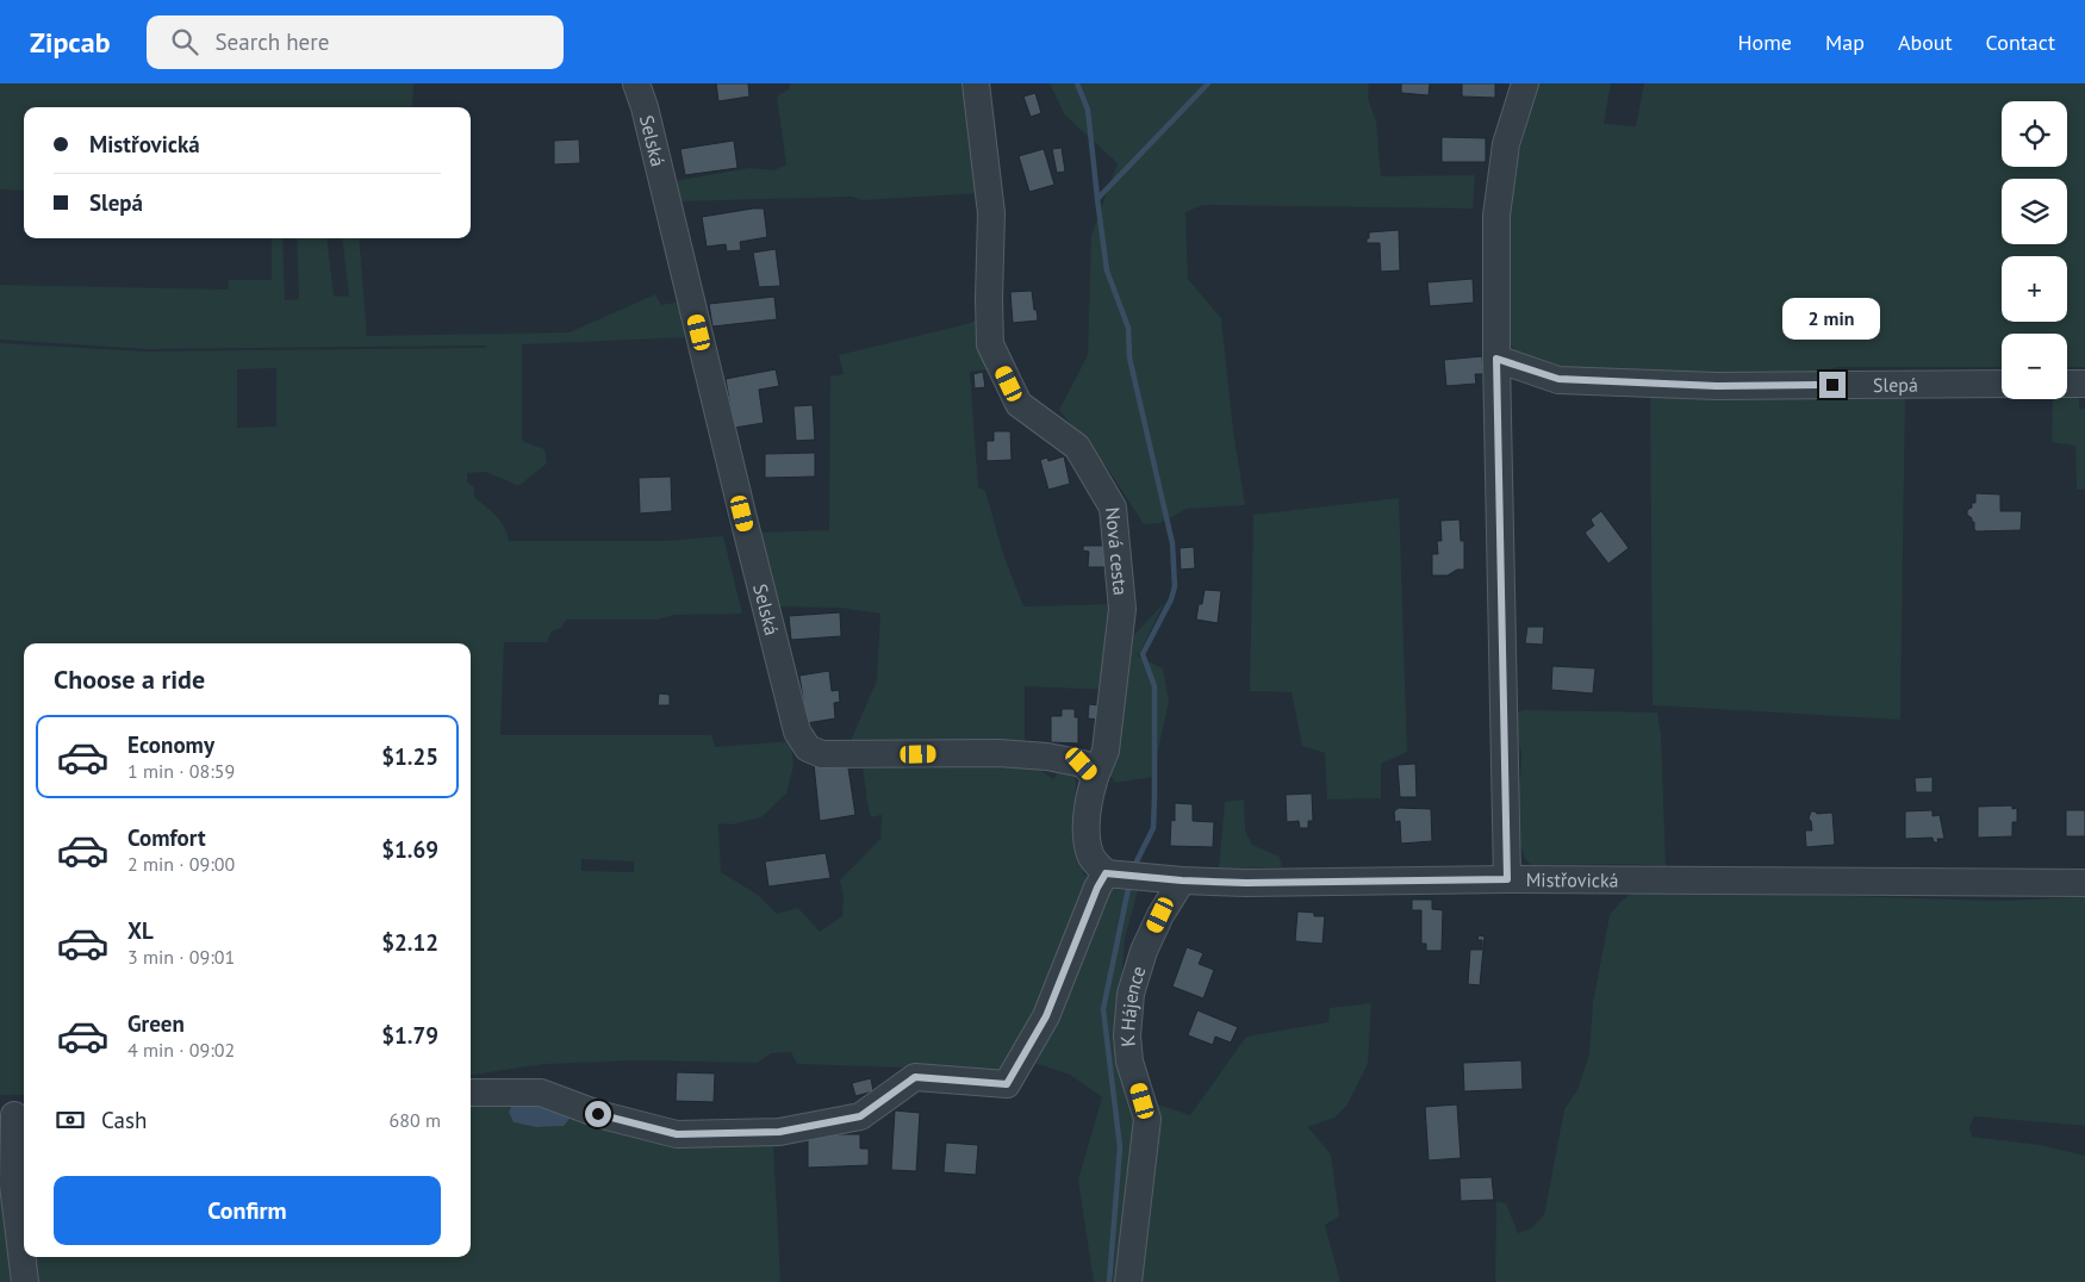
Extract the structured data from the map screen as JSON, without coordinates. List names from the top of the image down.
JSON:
{
  "streets": {
    "street": [
      "Selská",
      "Slepá",
      "Nová cesta",
      "Mistřovická",
      "K Hájence"
    ]
  },
  "crossings": [
    ["Selská", "Nová cesta"],
    ["Mistřovická", "K Hájence"]
  ],
  "page": {
    "header": "Zipcab",
    "search": "Search here",
    "nav": [
      "Home",
      "Map",
      "About",
      "Contact"
    ],
    "map_buttons": ["+", "−"],
    "banner": ["Mistřovická", "Slepá"],
    "bubble": "2 min",
    "heading": "Choose a ride",
    "list": [
      {
        "name": "Economy",
        "note": "1 min · 08:59",
        "value": "$1.25"
      },
      {
        "name": "Comfort",
        "note": "2 min · 09:00",
        "value": "$1.69"
      },
      {
        "name": "XL",
        "note": "3 min · 09:01",
        "value": "$2.12"
      },
      {
        "name": "Green",
        "note": "4 min · 09:02",
        "value": "$1.79"
      }
    ],
    "pay": ["Cash", "680 m"],
    "buttons": "Confirm"
  }
}
